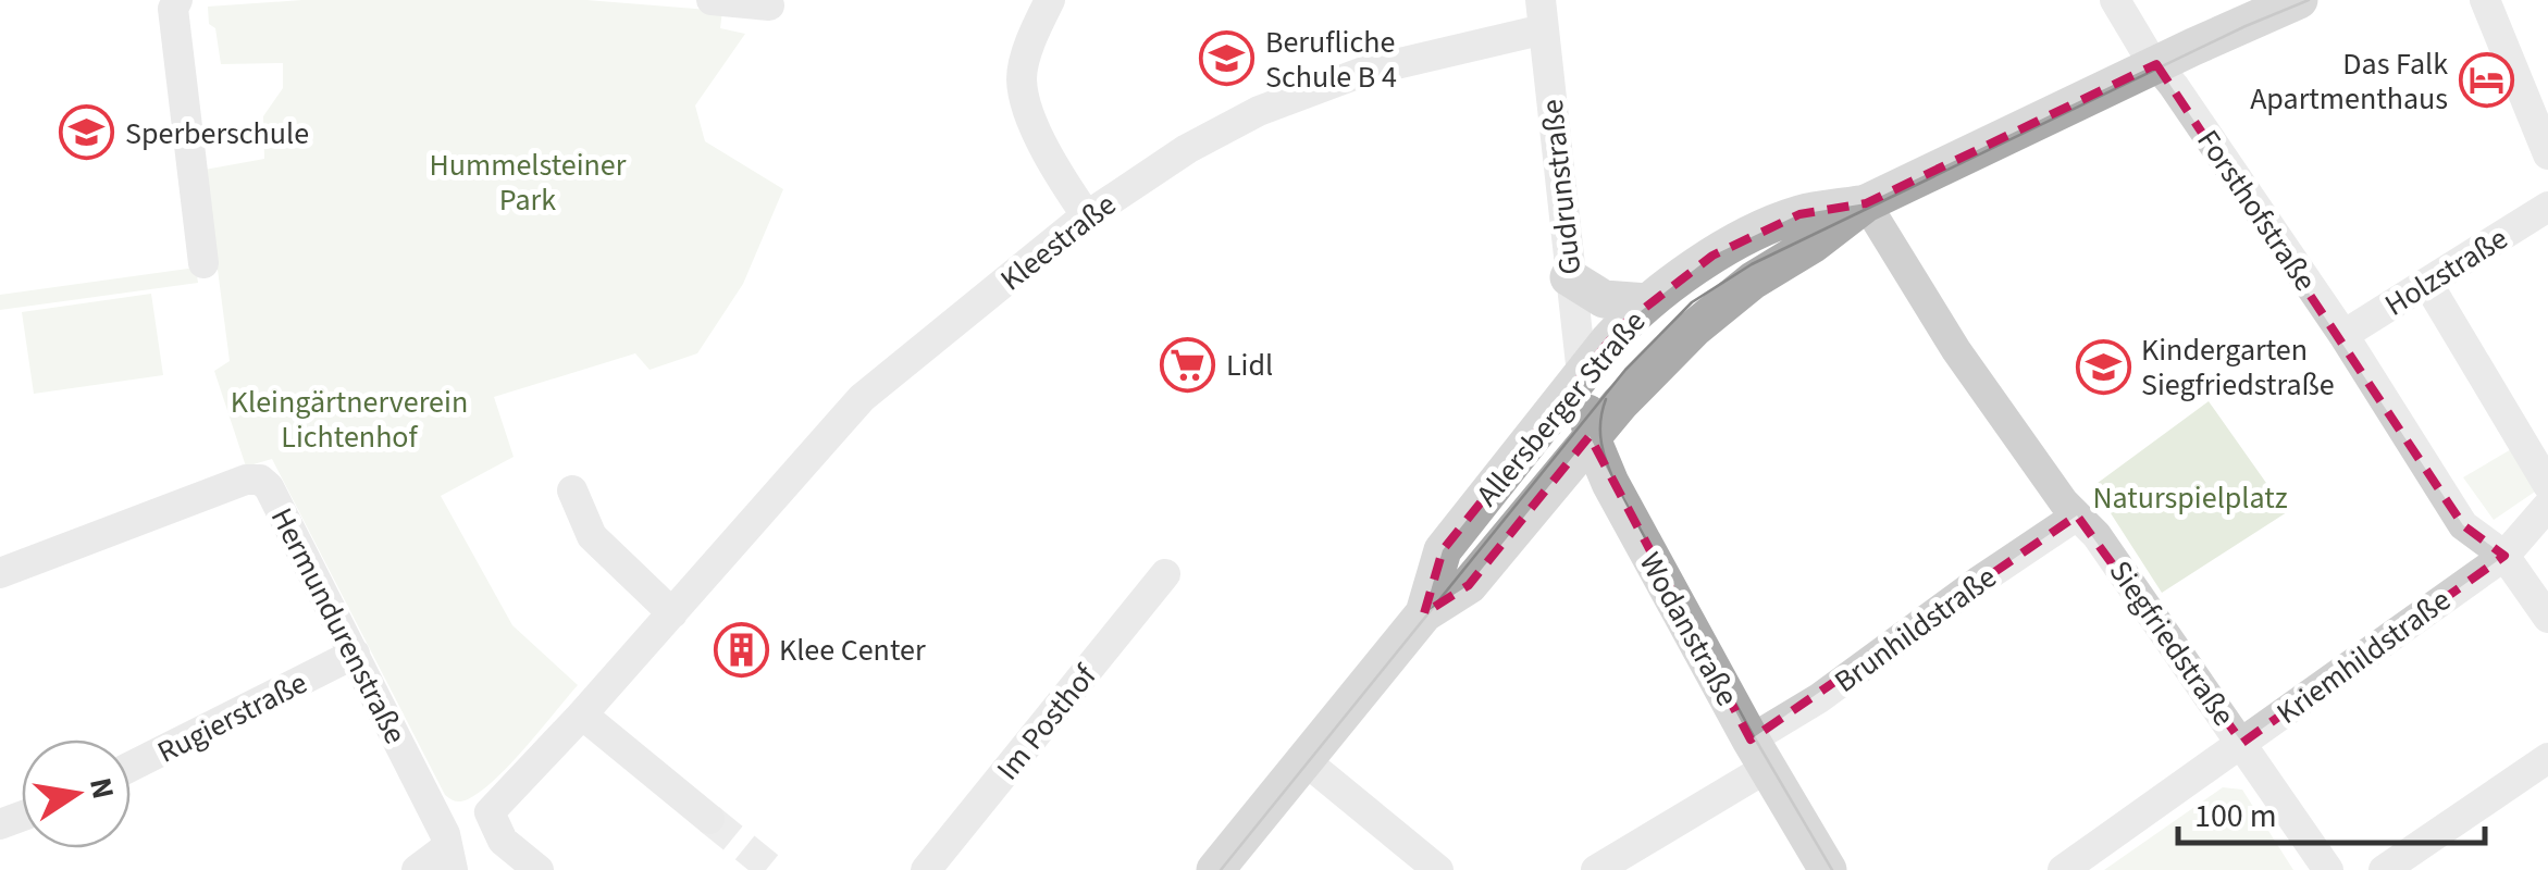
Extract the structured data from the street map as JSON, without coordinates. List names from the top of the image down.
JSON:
{
  "streets": {
    "main road": ["Allersberger Straße", "Wodanstraße"],
    "street": [
      "Gudrunstraße",
      "Forsthofstraße",
      "Kleestraße",
      "Holzstraße",
      "Hermundurenstraße",
      "Brunhildstraße",
      "Siegfriedstraße",
      "Kriemhildstraße",
      "Rugierstraße",
      "Im Posthof"
    ]
  },
  "crossings": [
    ["Gudrunstraße", "Kleestraße"],
    ["Gudrunstraße", "Allersberger Straße"],
    ["Gudrunstraße", "Wodanstraße"],
    ["Forsthofstraße", "Holzstraße"],
    ["Forsthofstraße", "Allersberger Straße"],
    ["Forsthofstraße", "Kriemhildstraße"],
    ["Allersberger Straße", "Wodanstraße"],
    ["Allersberger Straße", "Siegfriedstraße"],
    ["Hermundurenstraße", "Rugierstraße"],
    ["Wodanstraße", "Brunhildstraße"],
    ["Brunhildstraße", "Siegfriedstraße"],
    ["Siegfriedstraße", "Kriemhildstraße"]
  ],
  "parks": ["Hummelsteiner Park", "Kleingärtnerverein Lichtenhof", "Naturspielplatz"],
  "places": {
    "school or university": ["Berufliche Schule B 4", "Sperberschule", "Kindergarten Siegfriedstraße"],
    "hotel": ["Das Falk Apartmenthaus"],
    "supermarket": ["Lidl"],
    "building": ["Klee Center"]
  },
  "scale_bar": "100 m",
  "north": "right"
}
